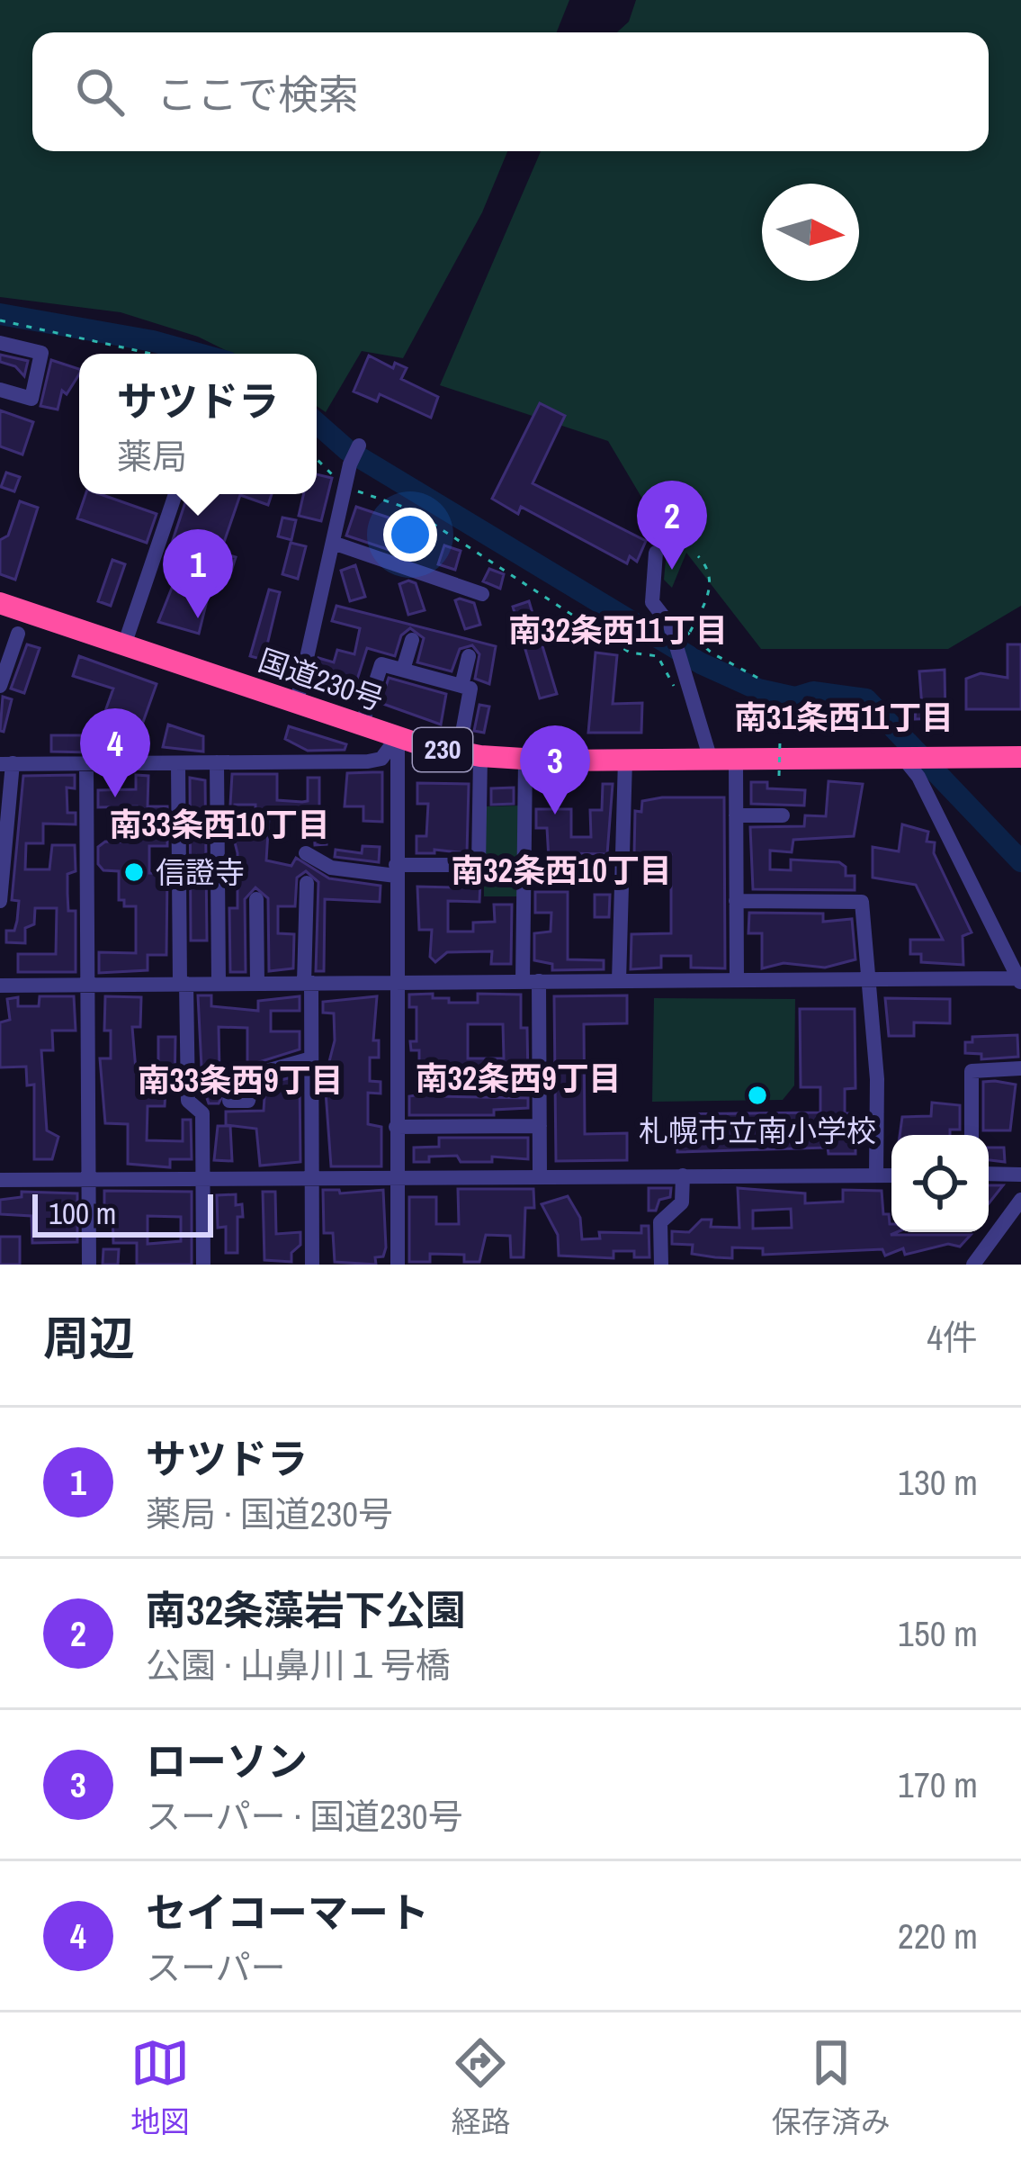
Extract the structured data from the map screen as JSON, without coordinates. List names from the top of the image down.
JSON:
{
  "streets": {
    "highway": ["国道230号", "230"]
  },
  "districts": [
    "南32条西11丁目",
    "南31条西11丁目",
    "南33条西10丁目",
    "南32条西10丁目",
    "南32条西9丁目",
    "南33条西9丁目"
  ],
  "places": ["信證寺", "札幌市立南小学校"],
  "scale_bar": "100 m",
  "north": "right",
  "page": {
    "search": "ここで検索",
    "popup": ["サツドラ", "薬局"],
    "pins": [
      "2",
      "1",
      "4",
      "3"
    ],
    "scale": "100 m",
    "heading": ["周辺", "4件"],
    "list": [
      {
        "mark": "1",
        "name": "サツドラ",
        "note": "薬局 · 国道230号",
        "value": "130 m"
      },
      {
        "mark": "2",
        "name": "南32条藻岩下公園",
        "note": "公園 · 山鼻川１号橋",
        "value": "150 m"
      },
      {
        "mark": "3",
        "name": "ローソン",
        "note": "スーパー · 国道230号",
        "value": "170 m"
      },
      {
        "mark": "4",
        "name": "セイコーマート",
        "note": "スーパー",
        "value": "220 m"
      }
    ],
    "nav": ["地図", "経路", "保存済み"]
  }
}
